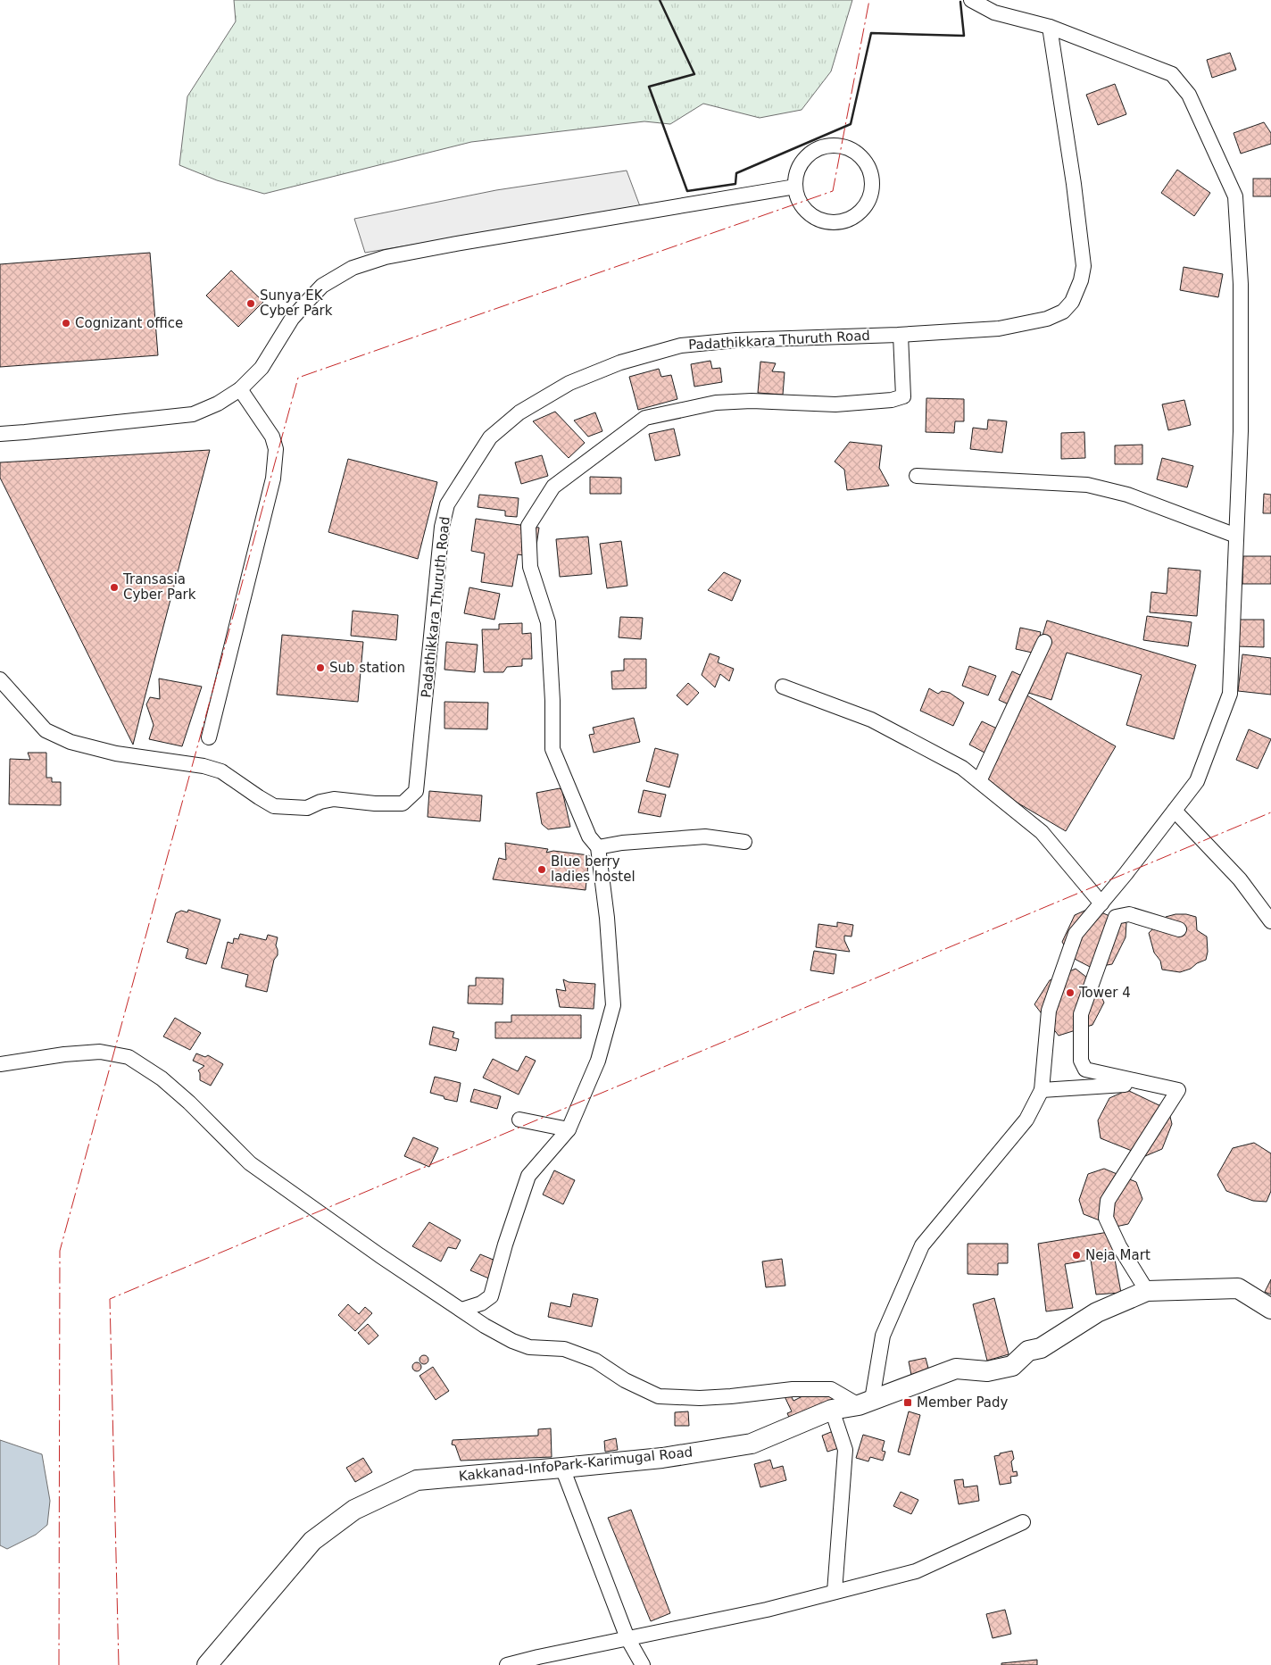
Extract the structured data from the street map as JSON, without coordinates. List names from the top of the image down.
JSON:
{
  "streets": {
    "main road": ["Kakkanad-InfoPark-Karimugal Road"],
    "street": ["Padathikkara Thuruth Road"]
  },
  "places": {
    "other": [
      "Sunya EK Cyber Park",
      "Cognizant office",
      "Transasia Cyber Park",
      "Sub station",
      "Blue berry ladies hostel",
      "Tower 4",
      "Neja Mart"
    ],
    "transit": ["Member Pady"]
  }
}
